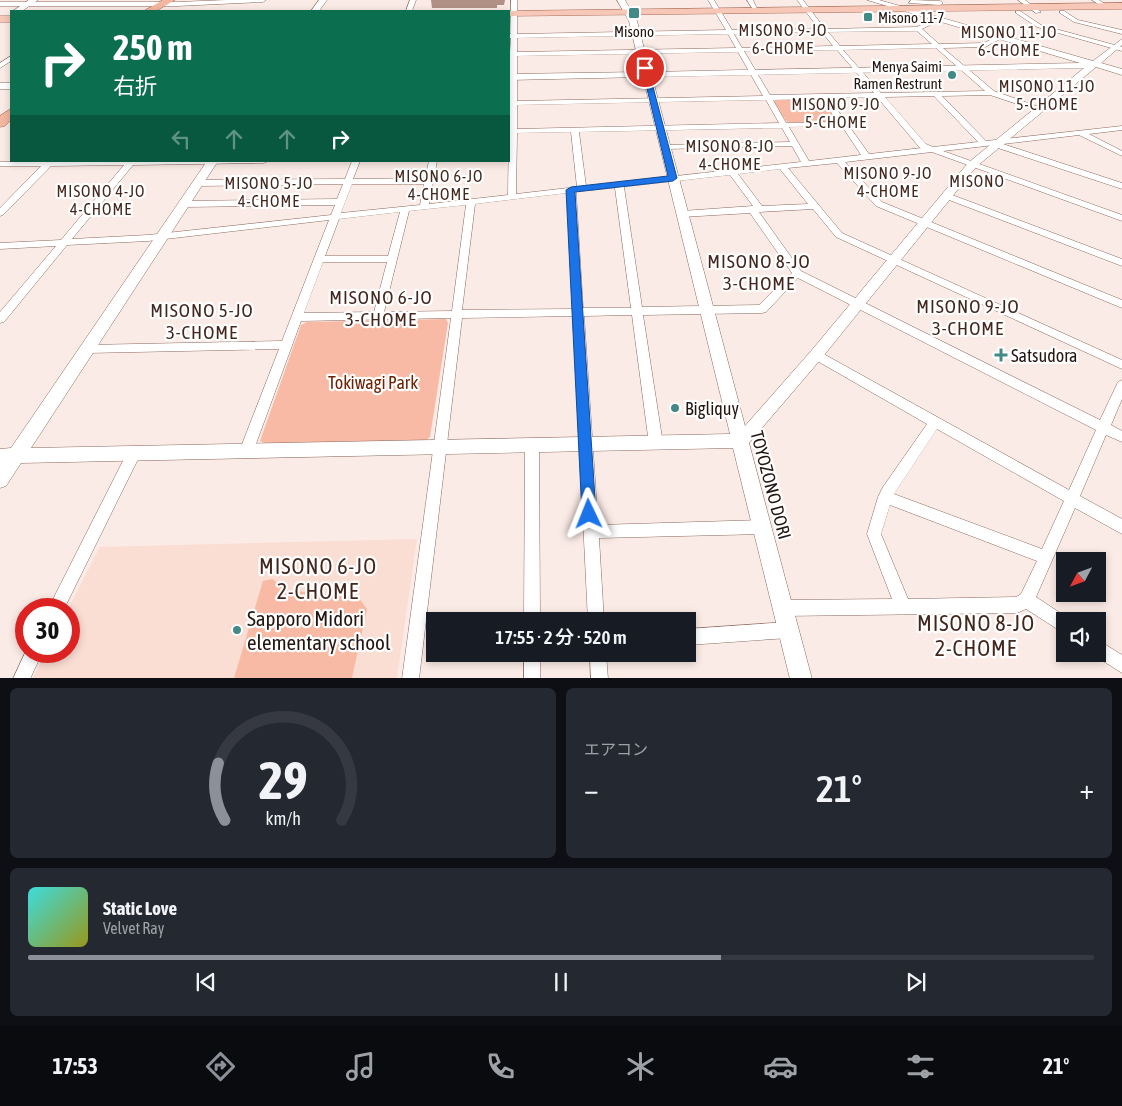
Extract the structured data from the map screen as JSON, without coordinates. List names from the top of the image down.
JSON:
{
  "streets": {
    "street": ["TOYOZONO DORI"]
  },
  "districts": [
    "MISONO 9-JO 6-CHOME",
    "MISONO 11-JO 6-CHOME",
    "MISONO 11-JO 5-CHOME",
    "MISONO 9-JO 5-CHOME",
    "MISONO 8-JO 4-CHOME",
    "MISONO 9-JO 4-CHOME",
    "MISONO 6-JO 4-CHOME",
    "MISONO",
    "MISONO 5-JO 4-CHOME",
    "MISONO 4-JO 4-CHOME",
    "MISONO 8-JO 3-CHOME",
    "MISONO 6-JO 3-CHOME",
    "MISONO 9-JO 3-CHOME",
    "MISONO 5-JO 3-CHOME",
    "MISONO 6-JO 2-CHOME",
    "MISONO 8-JO 2-CHOME"
  ],
  "parks": ["Tokiwagi Park"],
  "places": {
    "transit": ["Misono", "Misono 11-7"],
    "other": ["Menya Saimi Ramen Restrunt", "Bigliquy", "Sapporo Midori elementary school"],
    "health": ["Satsudora"]
  },
  "north": "bottom left",
  "page": {
    "turn": ["250 m", "右折"],
    "limit": "30",
    "trip": "17:55 · 2 分 · 520 m",
    "tile": "エアコン",
    "heat": ["−", "21°", "+"],
    "song": ["Static Love", "Velvet Ray"],
    "tabs": ["17:53", "21°"],
    "gauge": ["29", "km/h"]
  }
}
